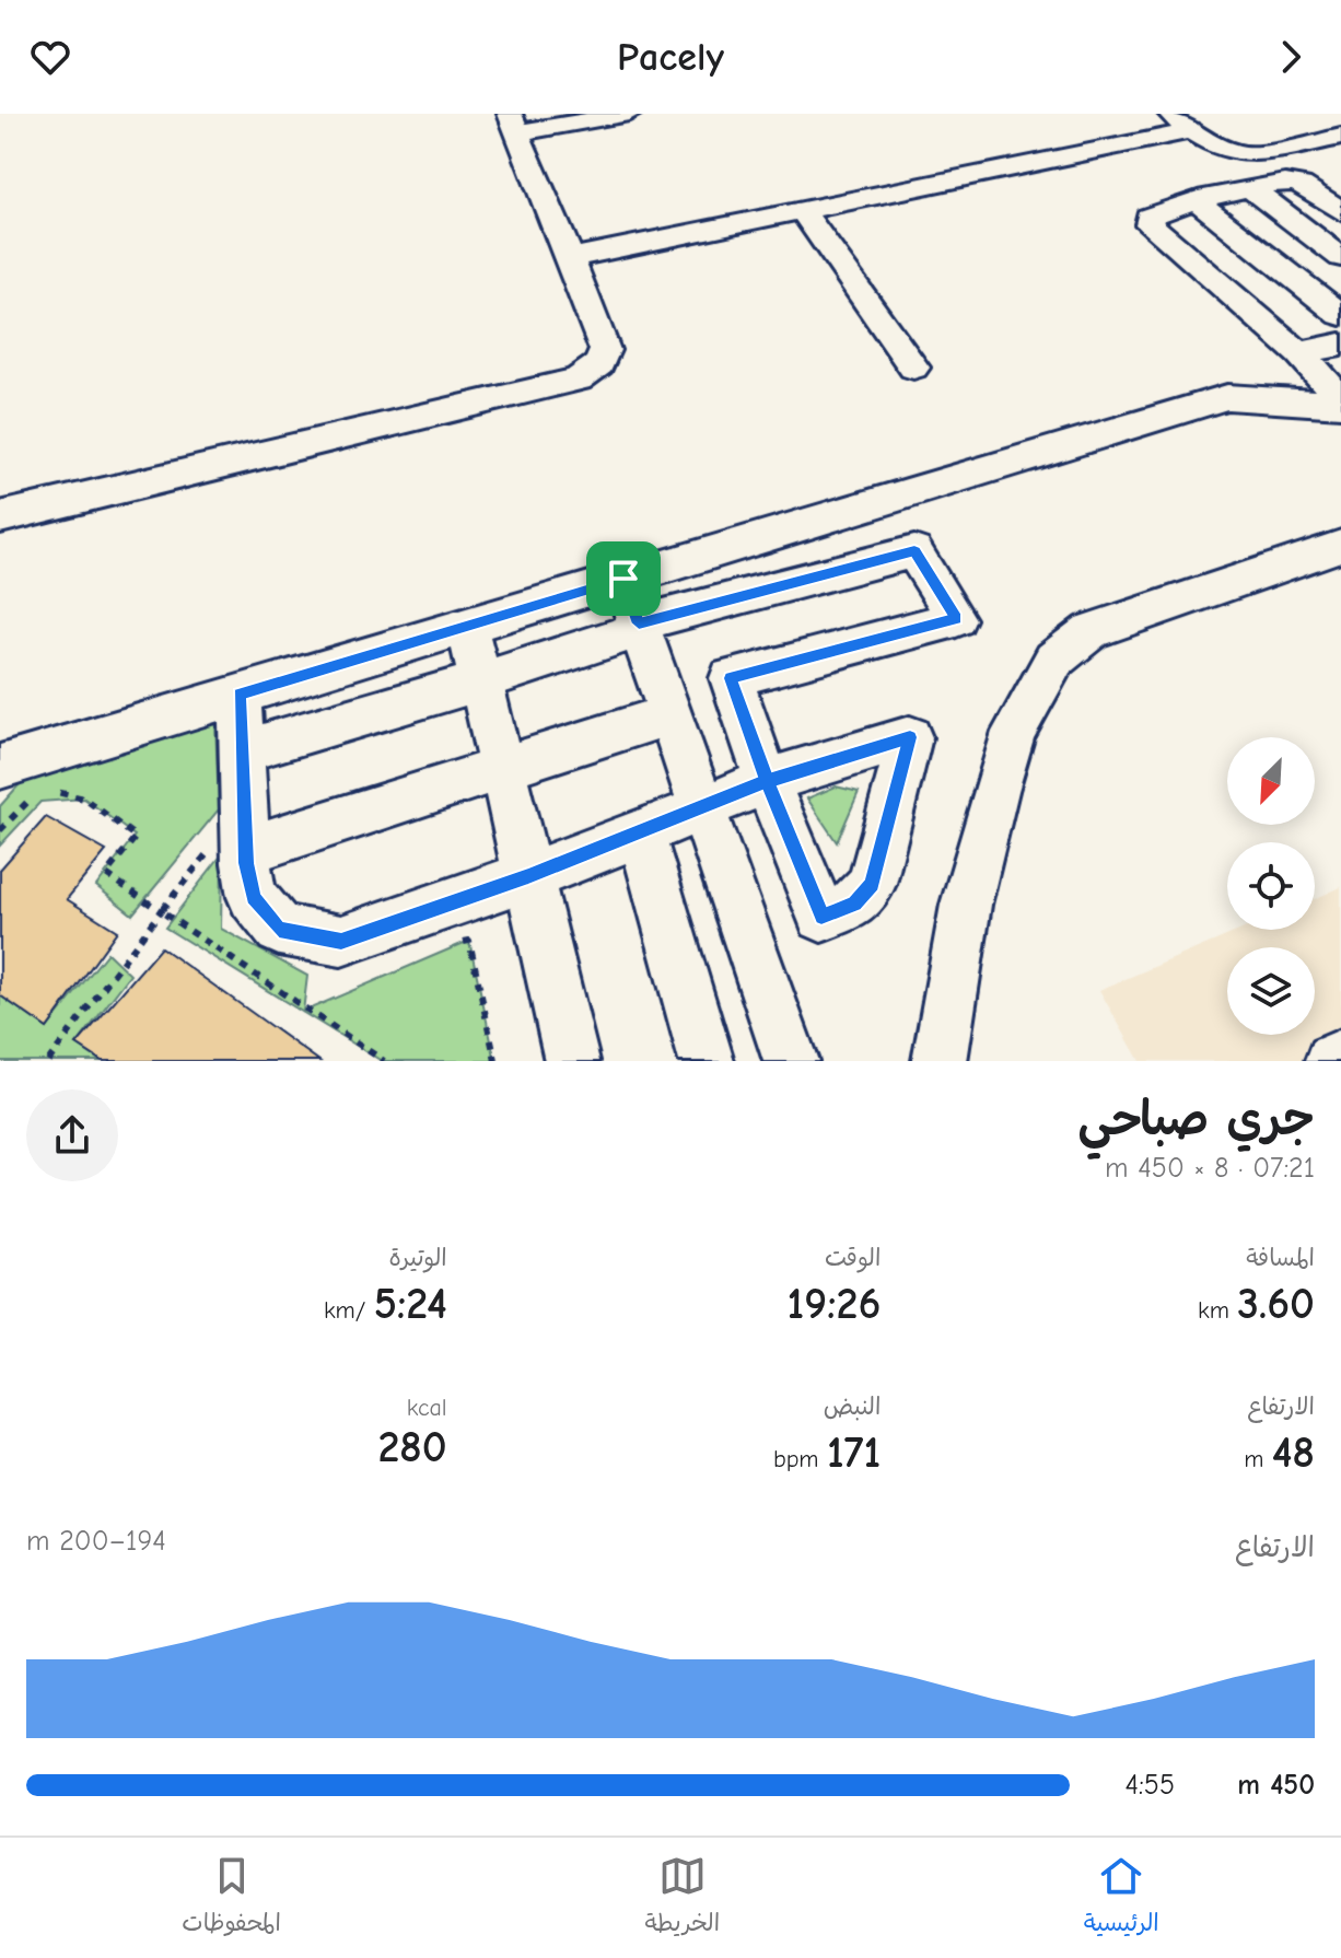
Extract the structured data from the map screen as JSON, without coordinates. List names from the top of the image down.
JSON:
{
  "north": "bottom left",
  "page": {
    "header": "Pacely",
    "heading": ["جري صباحي", "07:21 · 8 × 450 m"],
    "stats": [
      ["المسافة", "3.60 km"],
      ["الوقت", "19:26"],
      ["الوتيرة", "5:24 /km"],
      ["الارتفاع", "48 m"],
      ["النبض", "171 bpm"],
      ["kcal", "280"]
    ],
    "chart": ["الارتفاع", "194–200 m"],
    "list": [
      {
        "name": "450 m",
        "note": "4:55"
      }
    ],
    "tabs": ["الرئيسية", "الخريطة", "المحفوظات"]
  }
}
